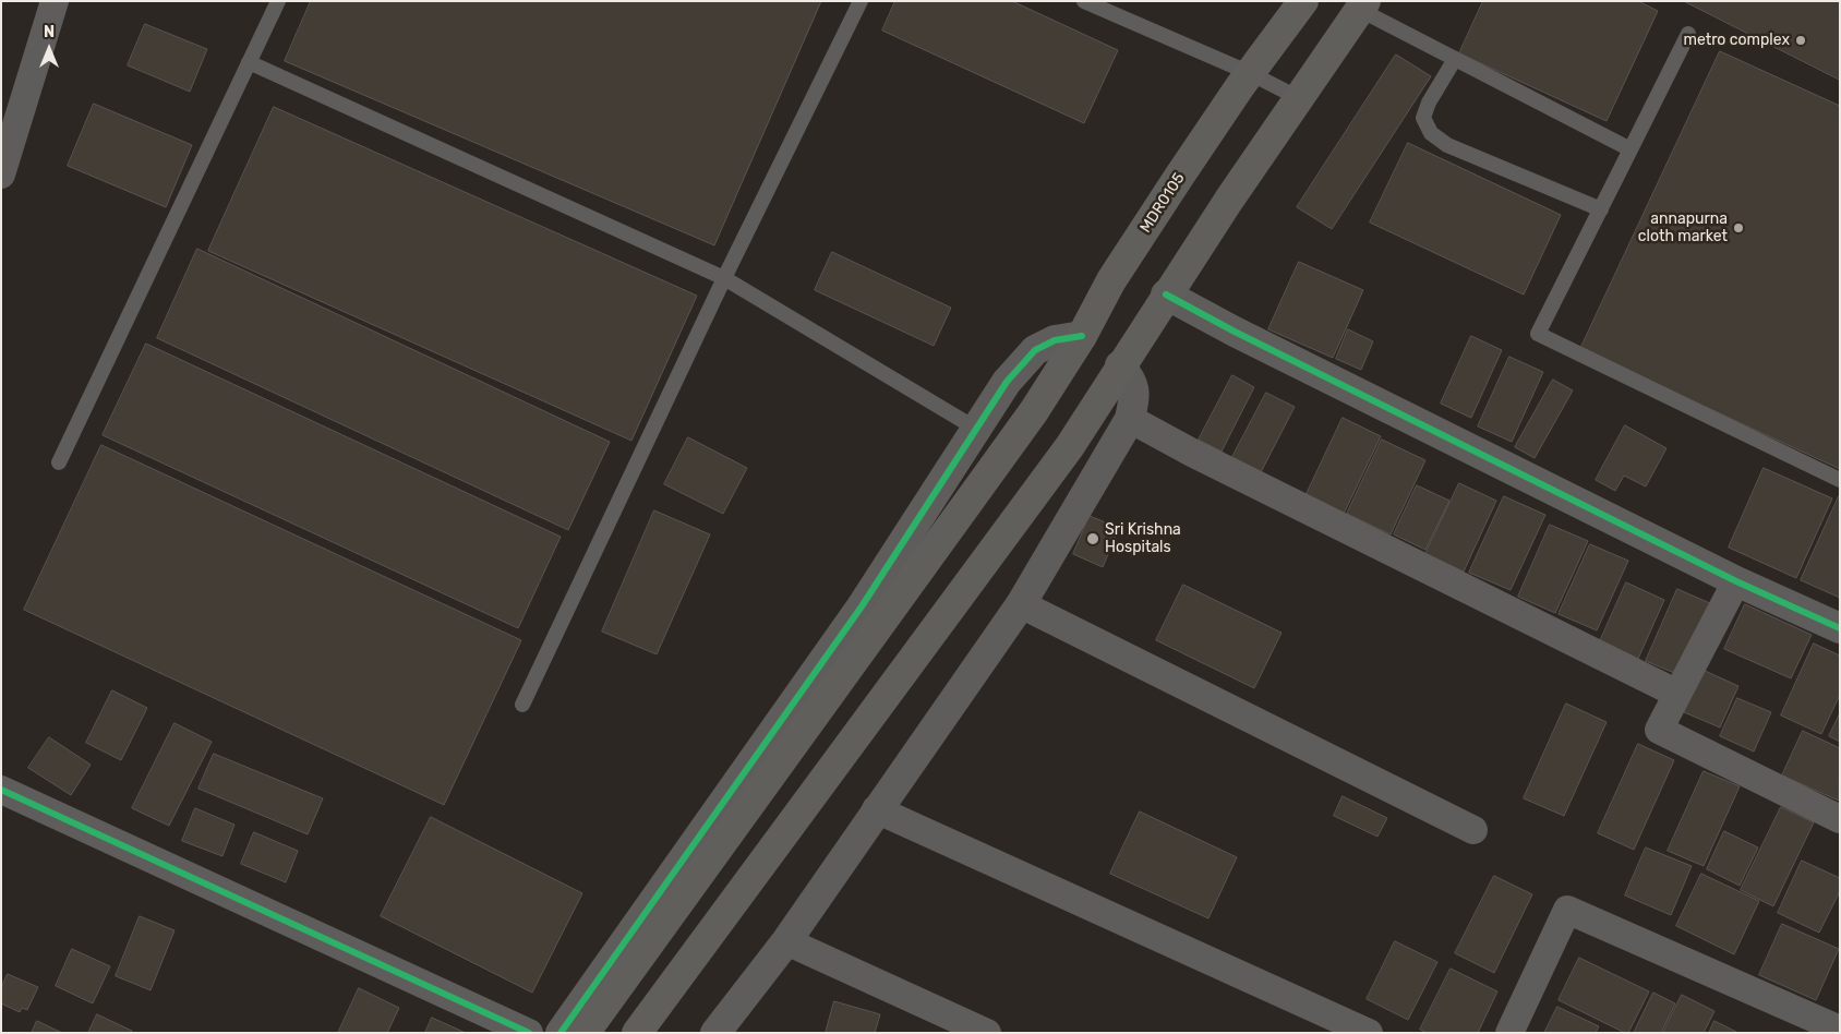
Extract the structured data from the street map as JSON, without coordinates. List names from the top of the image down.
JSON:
{
  "streets": {
    "main road": ["MDR0105"]
  },
  "places": ["metro complex", "annapurna cloth market", "Sri Krishna Hospitals"],
  "north": "top"
}
